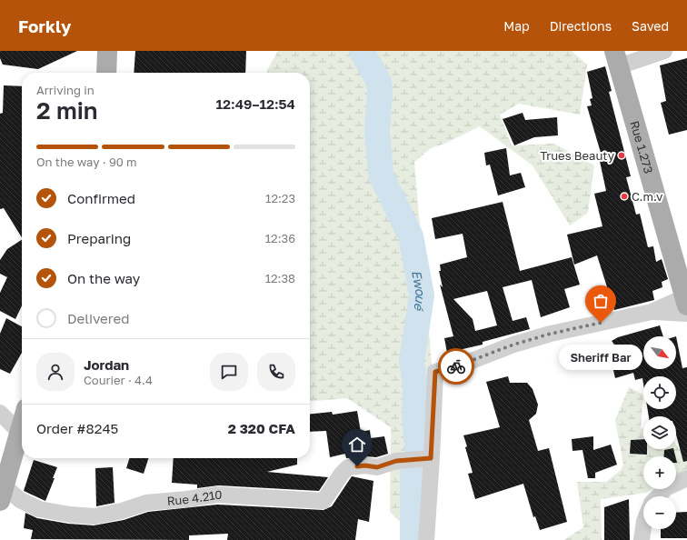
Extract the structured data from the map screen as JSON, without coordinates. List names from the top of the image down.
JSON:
{
  "streets": {
    "main road": ["Rue 1.273"],
    "street": ["Rue 4.210"]
  },
  "water": ["Ewoué"],
  "places": ["Trues Beauty", "C.m.v", "Sheriff Bar"],
  "north": "bottom right",
  "page": {
    "header": "Forkly",
    "nav": ["Map", "Directions", "Saved"],
    "heading": ["2 min", "Arriving in", "12:49–12:54"],
    "panel": [
      "Jordan",
      "Courier · 4.4",
      "Order #8245",
      "2 320 CFA"
    ],
    "bar": "On the way · 90 m",
    "list": [
      ["Confirmed", "12:23"],
      ["Preparing", "12:36"],
      ["On the way", "12:38"],
      "Delivered"
    ],
    "map_buttons": ["+", "−"],
    "bubble": "Sheriff Bar"
  }
}
